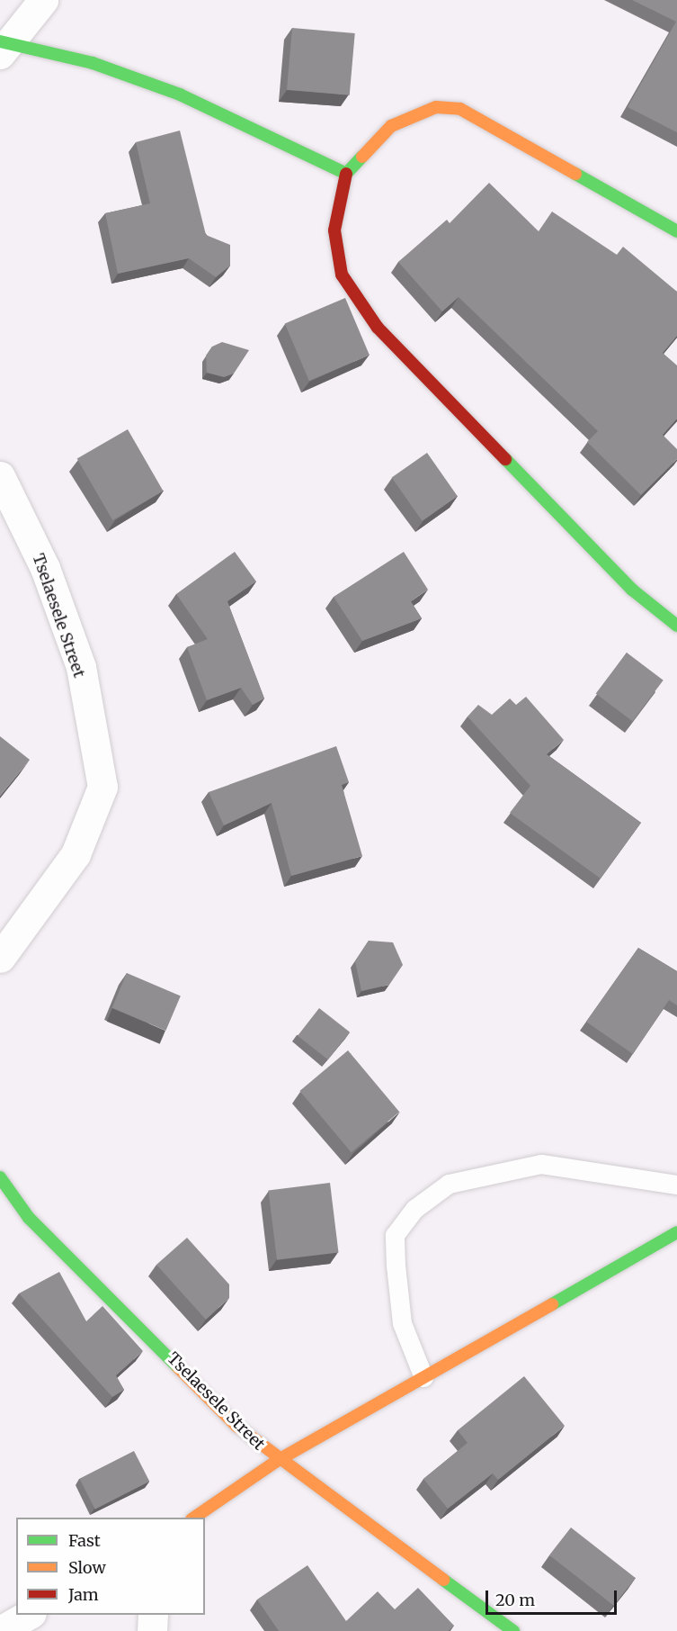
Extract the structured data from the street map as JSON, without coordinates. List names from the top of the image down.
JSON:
{
  "streets": {
    "street": ["Tselaesele Street"]
  },
  "legend": ["Fast", "Slow", "Jam"],
  "scale_bar": "20 m"
}
